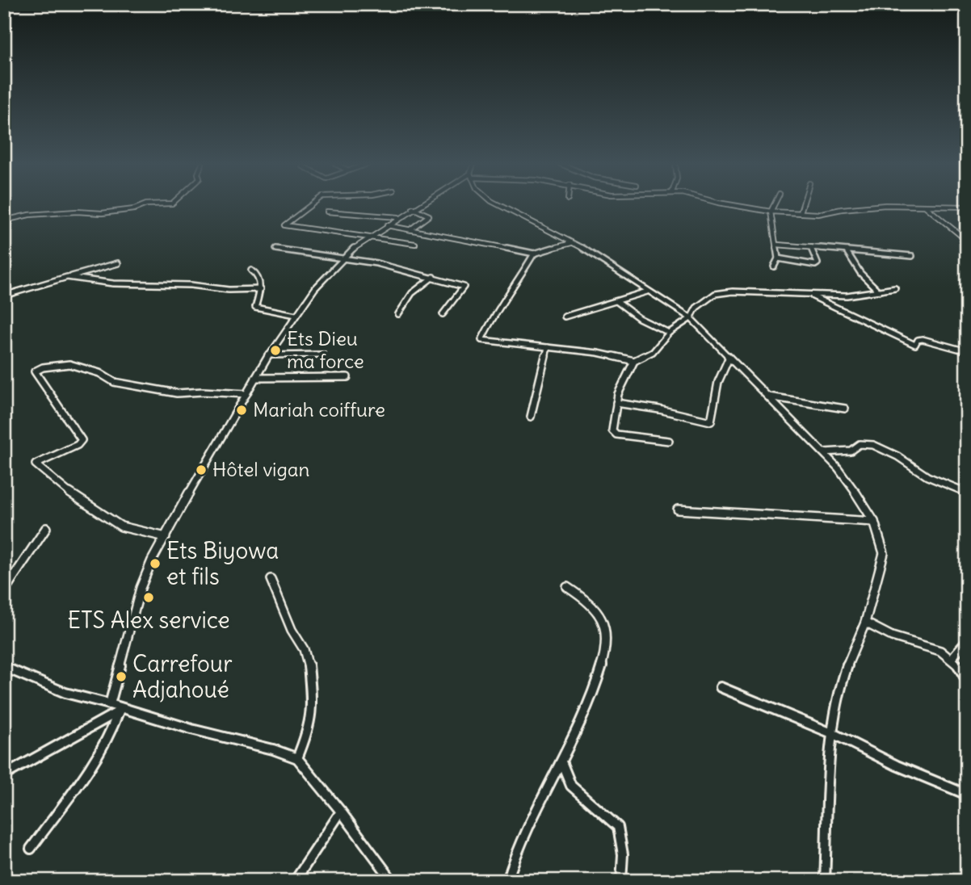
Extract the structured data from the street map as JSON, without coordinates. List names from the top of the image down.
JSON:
{
  "places": [
    "Ets Dieu ma force",
    "Mariah coiffure",
    "Hôtel vigan",
    "Ets Biyowa et fils",
    "ETS Alex service",
    "Carrefour Adjahoué"
  ]
}
